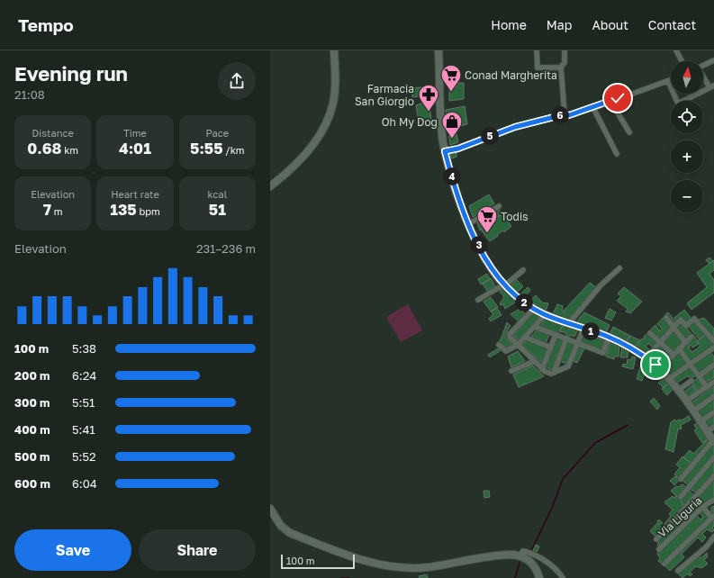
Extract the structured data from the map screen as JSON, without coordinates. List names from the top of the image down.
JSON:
{
  "streets": {
    "street": ["Via Liguria"]
  },
  "places": {
    "supermarket": ["Conad Margherita", "Todis"],
    "pharmacy": ["Farmacia San Giorgio"],
    "shop": ["Oh My Dog"]
  },
  "scale_bar": "100 m",
  "north": "top",
  "page": {
    "header": "Tempo",
    "nav": [
      "Home",
      "Map",
      "About",
      "Contact"
    ],
    "heading": ["Evening run", "21:08"],
    "map_buttons": ["+", "−"],
    "pins": [
      "6",
      "5",
      "4",
      "3",
      "2",
      "1"
    ],
    "stats": [
      ["Distance", "0.68 km"],
      ["Time", "4:01"],
      ["Pace", "5:55 /km"],
      ["Elevation", "7 m"],
      ["Heart rate", "135 bpm"],
      ["kcal", "51"]
    ],
    "chart": ["Elevation", "231–236 m"],
    "list": [
      {
        "name": "100 m",
        "note": "5:38"
      },
      {
        "name": "200 m",
        "note": "6:24"
      },
      {
        "name": "300 m",
        "note": "5:51"
      },
      {
        "name": "400 m",
        "note": "5:41"
      },
      {
        "name": "500 m",
        "note": "5:52"
      },
      {
        "name": "600 m",
        "note": "6:04"
      }
    ],
    "buttons": ["Save", "Share"],
    "scale": "100 m"
  }
}
